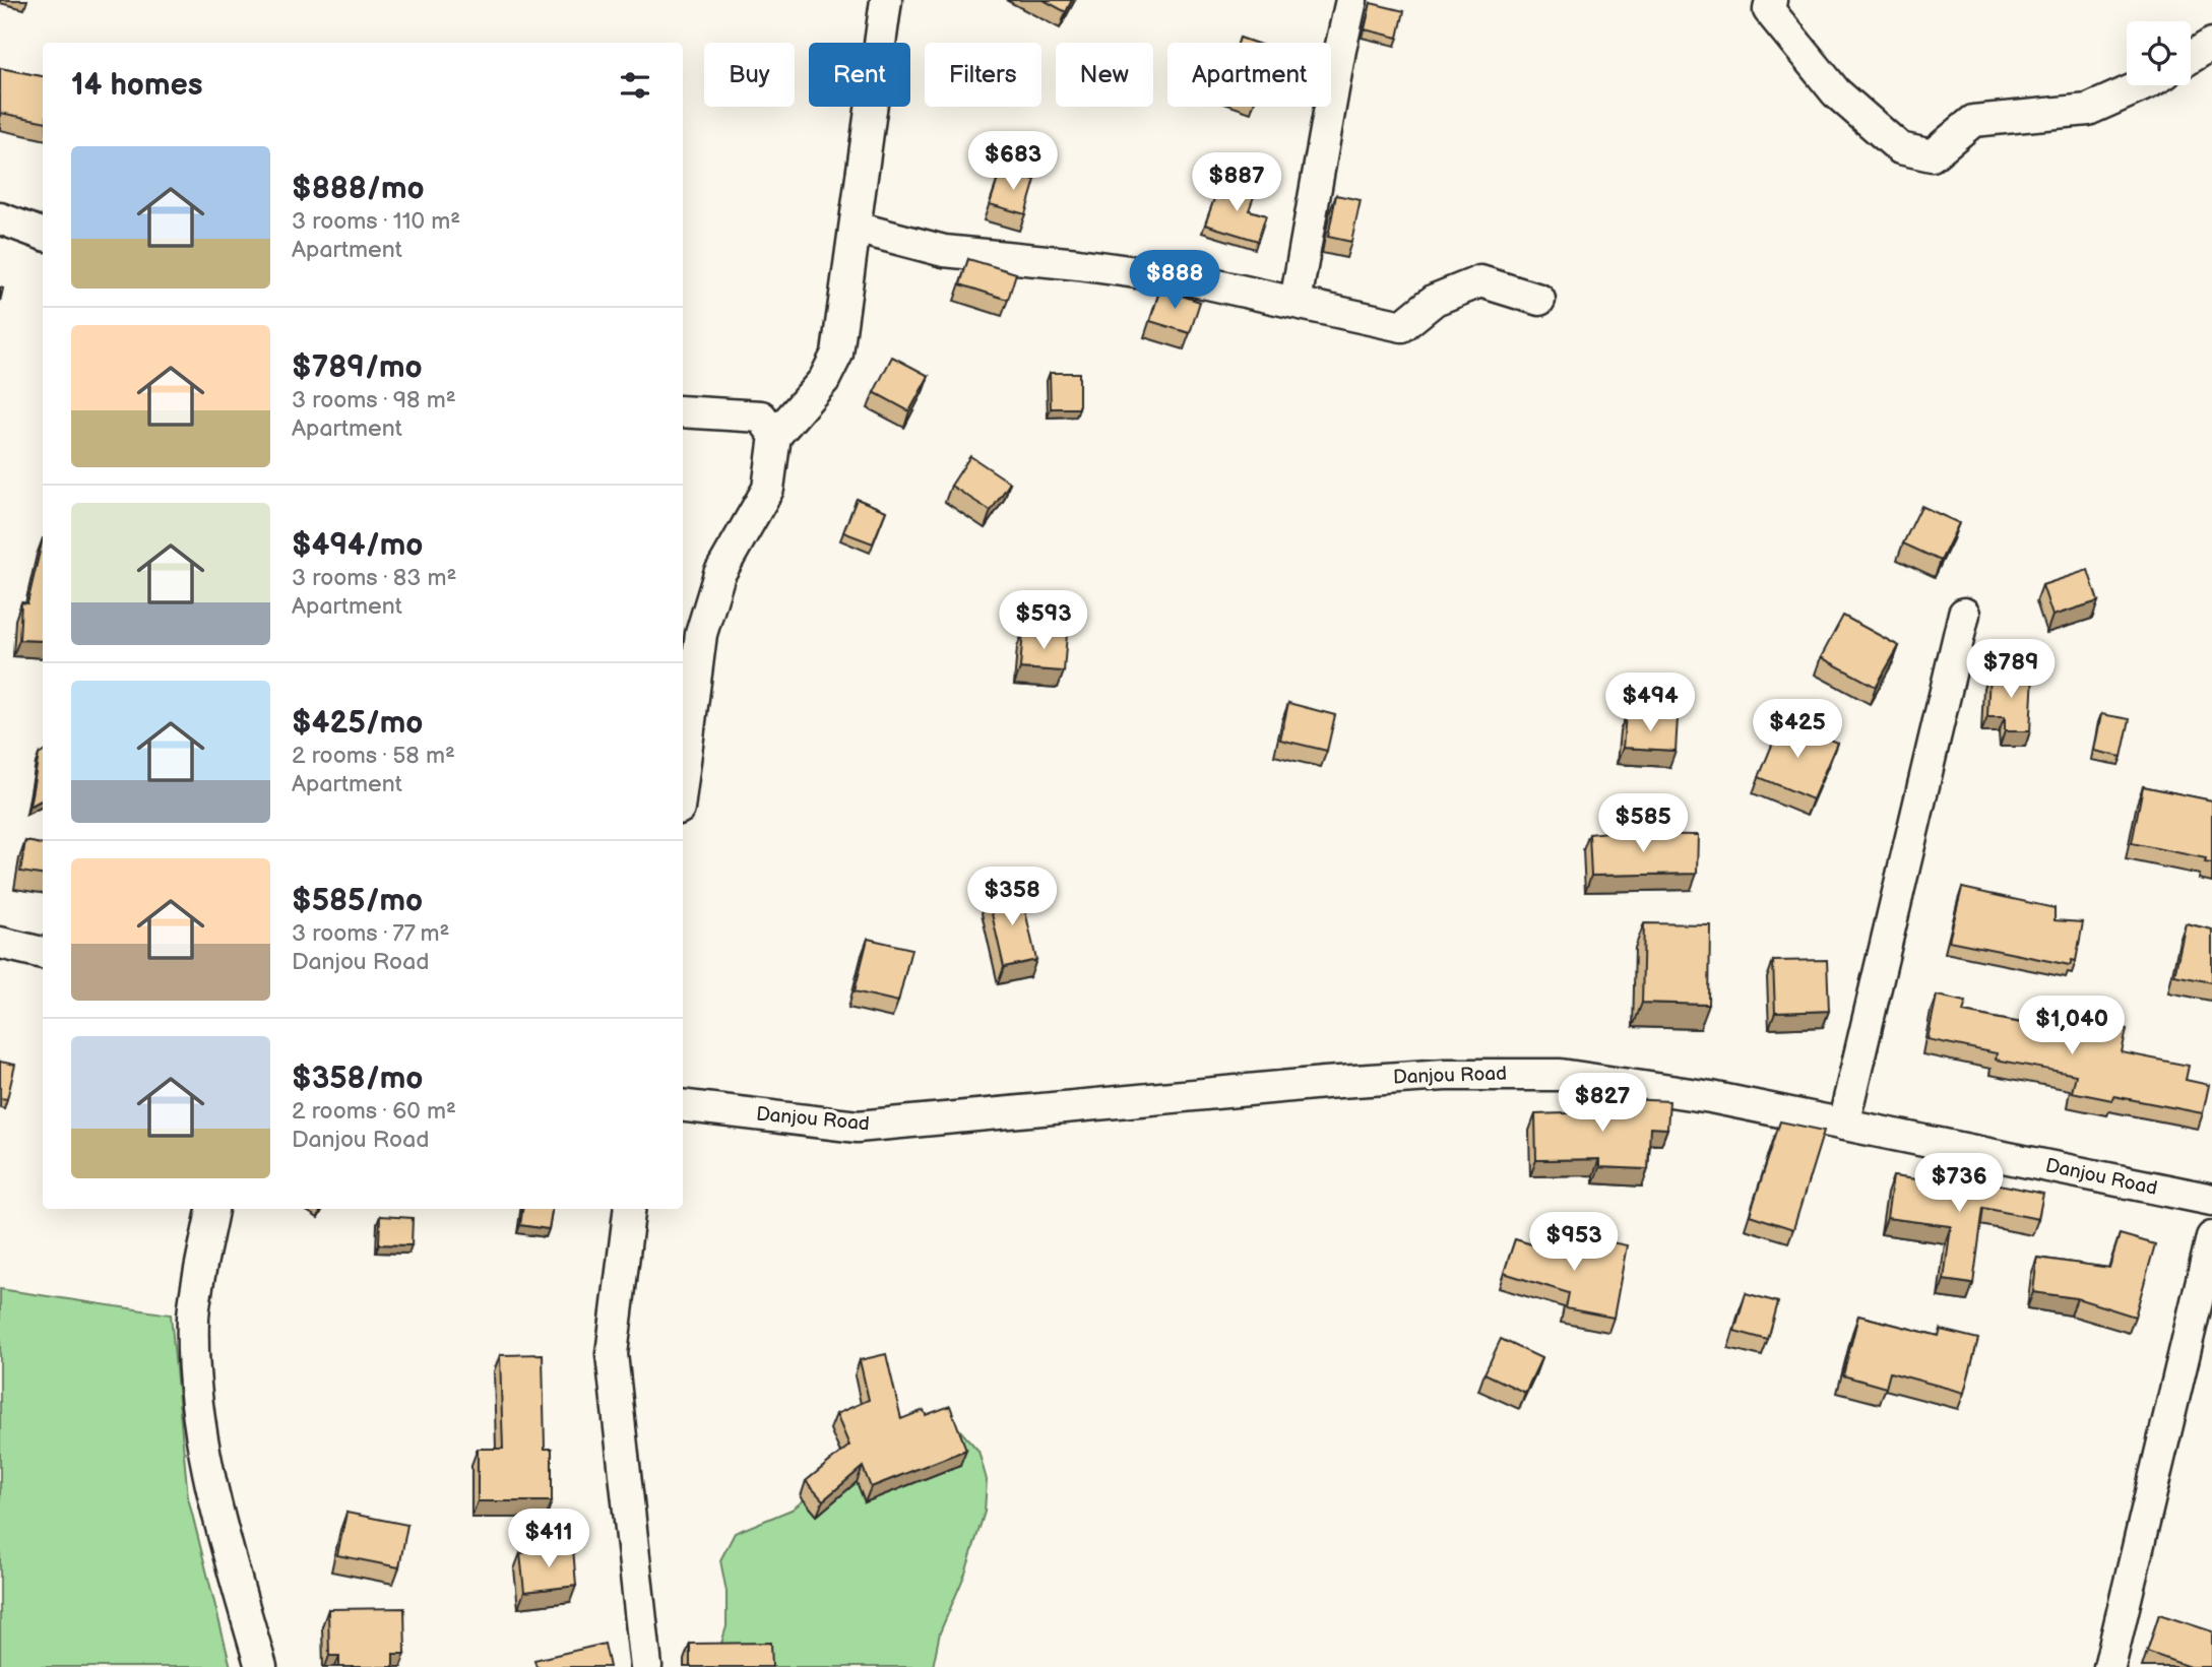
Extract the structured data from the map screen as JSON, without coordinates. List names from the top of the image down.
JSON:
{
  "streets": {
    "street": ["Danjou Road"]
  },
  "page": {
    "chip": [
      "Buy",
      "Rent",
      "Filters",
      "New",
      "Apartment"
    ],
    "heading": "14 homes",
    "list": [
      {
        "name": "$888/mo",
        "note": "3 rooms · 110 m² · Apartment"
      },
      {
        "name": "$789/mo",
        "note": "3 rooms · 98 m² · Apartment"
      },
      {
        "name": "$494/mo",
        "note": "3 rooms · 83 m² · Apartment"
      },
      {
        "name": "$425/mo",
        "note": "2 rooms · 58 m² · Apartment"
      },
      {
        "name": "$585/mo",
        "note": "3 rooms · 77 m² · Danjou Road"
      },
      {
        "name": "$358/mo",
        "note": "2 rooms · 60 m² · Danjou Road"
      }
    ],
    "price": [
      "$683",
      "$887",
      "$888",
      "$593",
      "$789",
      "$494",
      "$425",
      "$585",
      "$358",
      "$1,040",
      "$827",
      "$736",
      "$953",
      "$411"
    ]
  }
}
